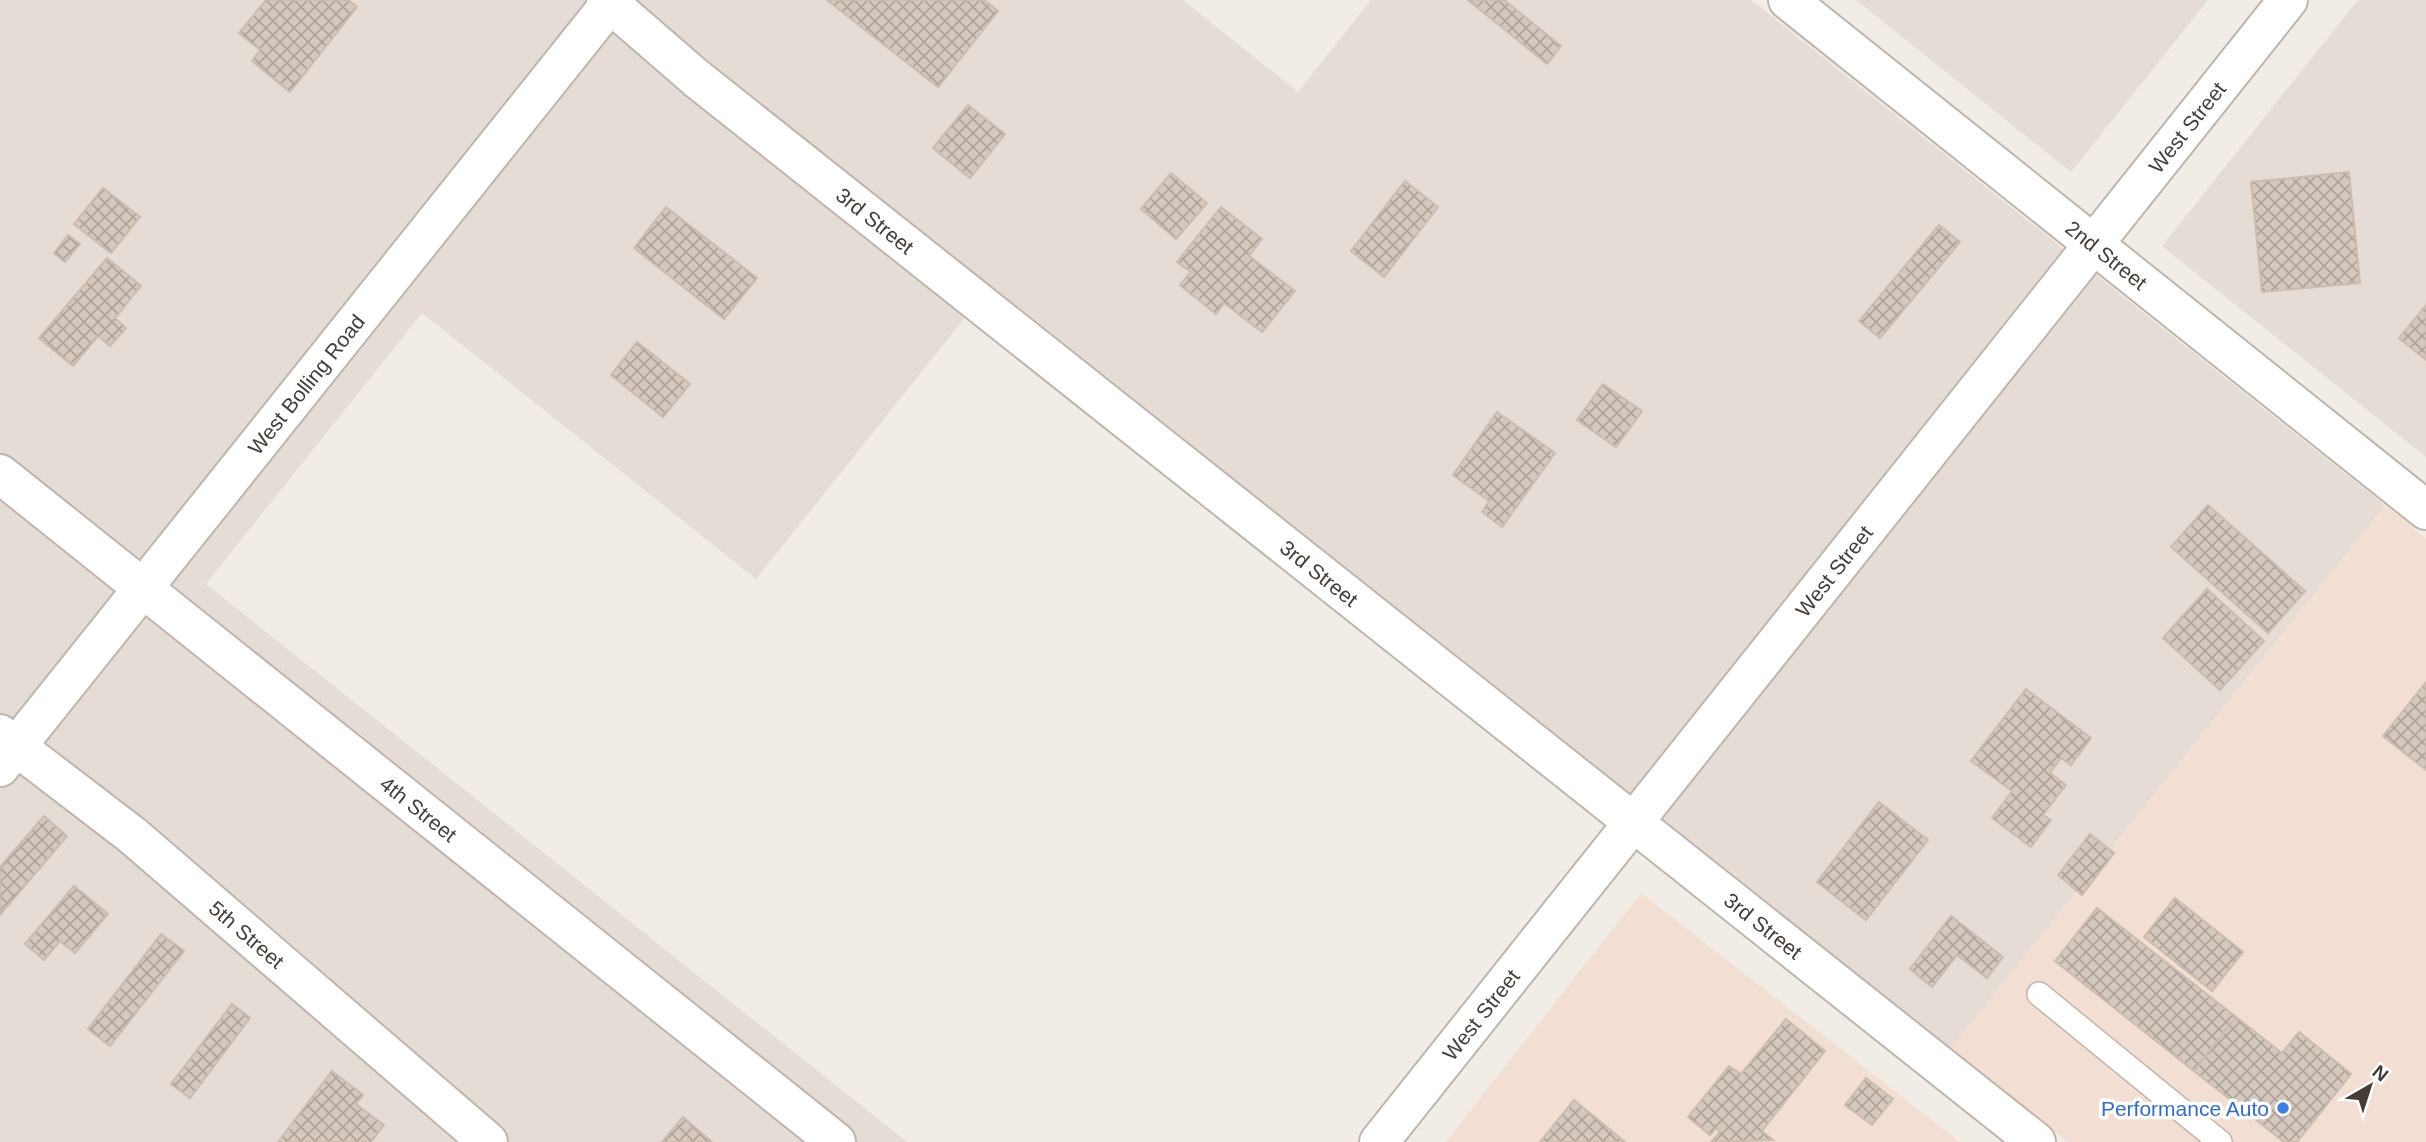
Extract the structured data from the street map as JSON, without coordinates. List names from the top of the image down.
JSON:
{
  "streets": {
    "street": [
      "West Street",
      "3rd Street",
      "2nd Street",
      "West Bolling Road",
      "4th Street",
      "5th Street"
    ]
  },
  "crossings": [
    ["West Street", "3rd Street"],
    ["West Street", "2nd Street"],
    ["3rd Street", "West Bolling Road"],
    ["West Bolling Road", "4th Street"],
    ["West Bolling Road", "5th Street"]
  ],
  "places": ["Performance Auto"],
  "north": "top right"
}
